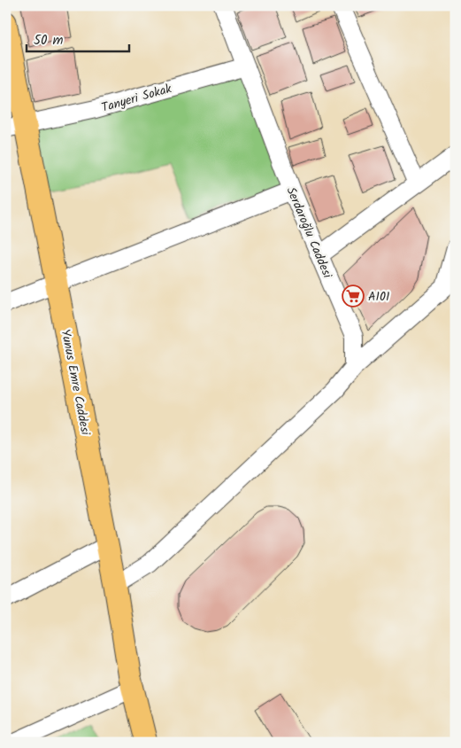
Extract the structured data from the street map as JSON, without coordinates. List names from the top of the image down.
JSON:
{
  "streets": {
    "main road": ["Yunus Emre Caddesi"],
    "street": ["Tanyeri Sokak", "Serdaroğlu Caddesi"]
  },
  "crossings": [
    ["Tanyeri Sokak", "Serdaroğlu Caddesi"],
    ["Tanyeri Sokak", "Yunus Emre Caddesi"]
  ],
  "places": {
    "supermarket": ["A101"]
  },
  "scale_bar": "50 m"
}
